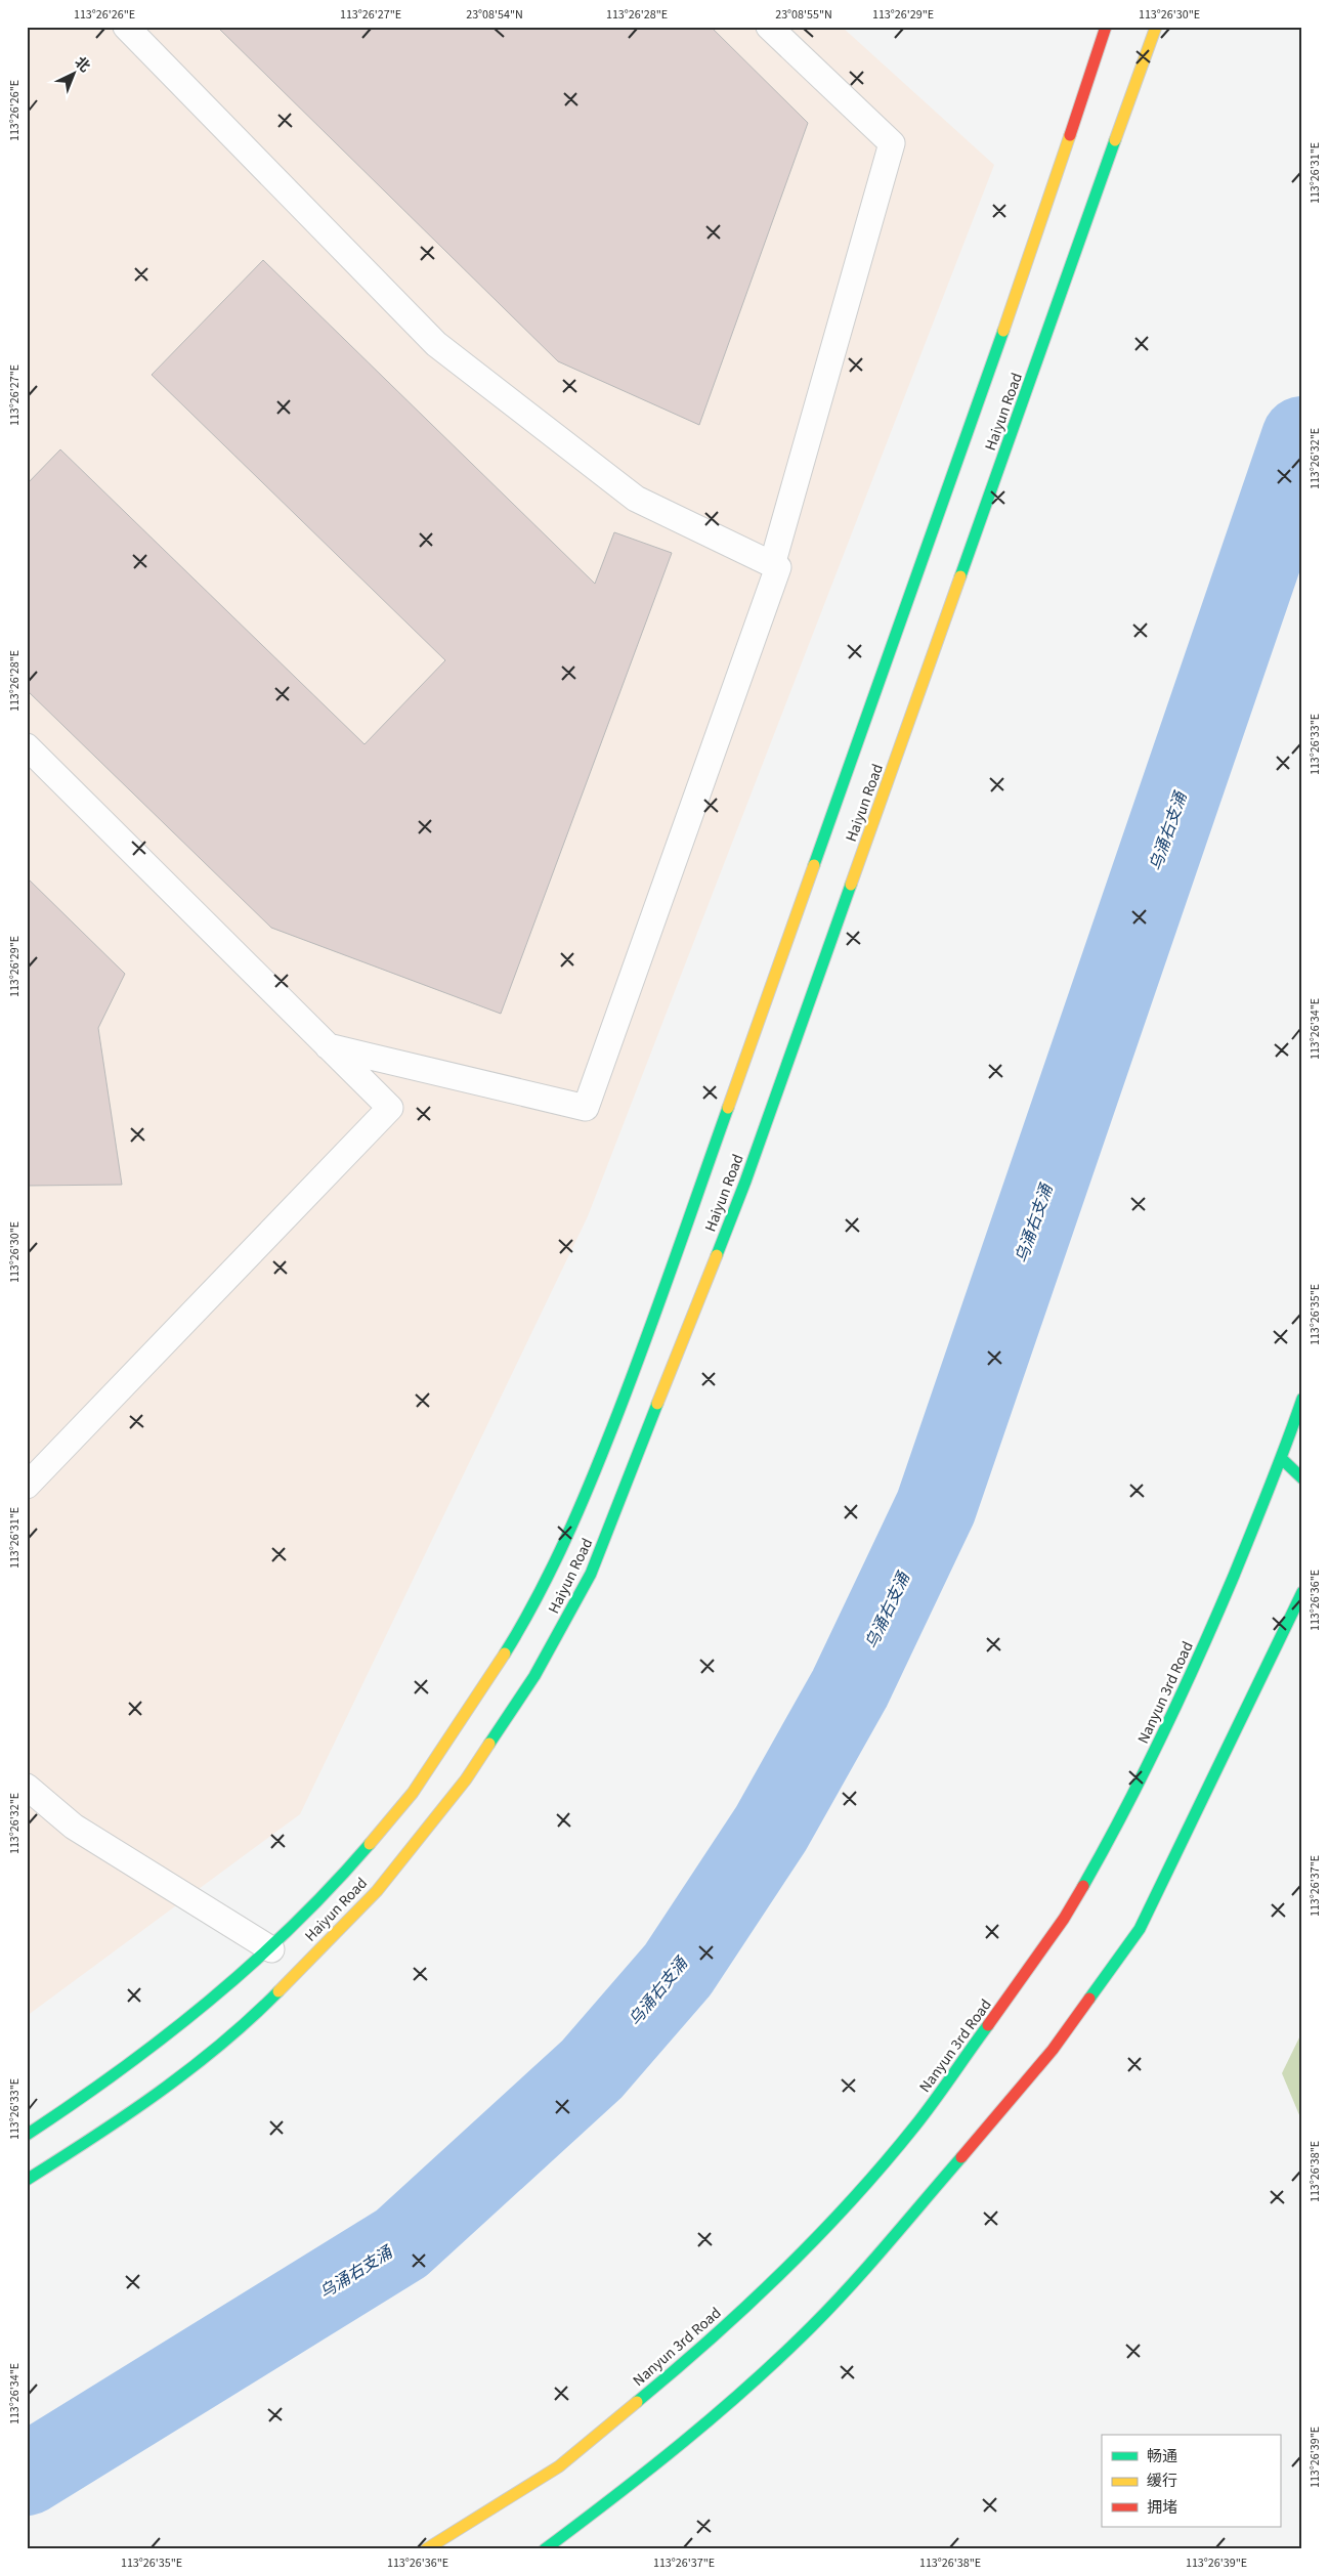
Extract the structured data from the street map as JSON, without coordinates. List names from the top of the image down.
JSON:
{
  "streets": {
    "street": ["Haiyun Road", "Nanyun 3rd Road"]
  },
  "water": ["乌涌右支涌"],
  "legend": ["畅通", "缓行", "拥堵"],
  "north": "top right",
  "coordinates": [
    "113°26'26\"E",
    "113°26'27\"E",
    "23°08'54\"N",
    "113°26'28\"E",
    "23°08'55\"N",
    "113°26'29\"E",
    "113°26'30\"E",
    "113°26'31\"E",
    "113°26'32\"E",
    "113°26'33\"E",
    "113°26'34\"E",
    "113°26'35\"E",
    "113°26'36\"E",
    "113°26'37\"E",
    "113°26'38\"E",
    "113°26'39\"E"
  ]
}
